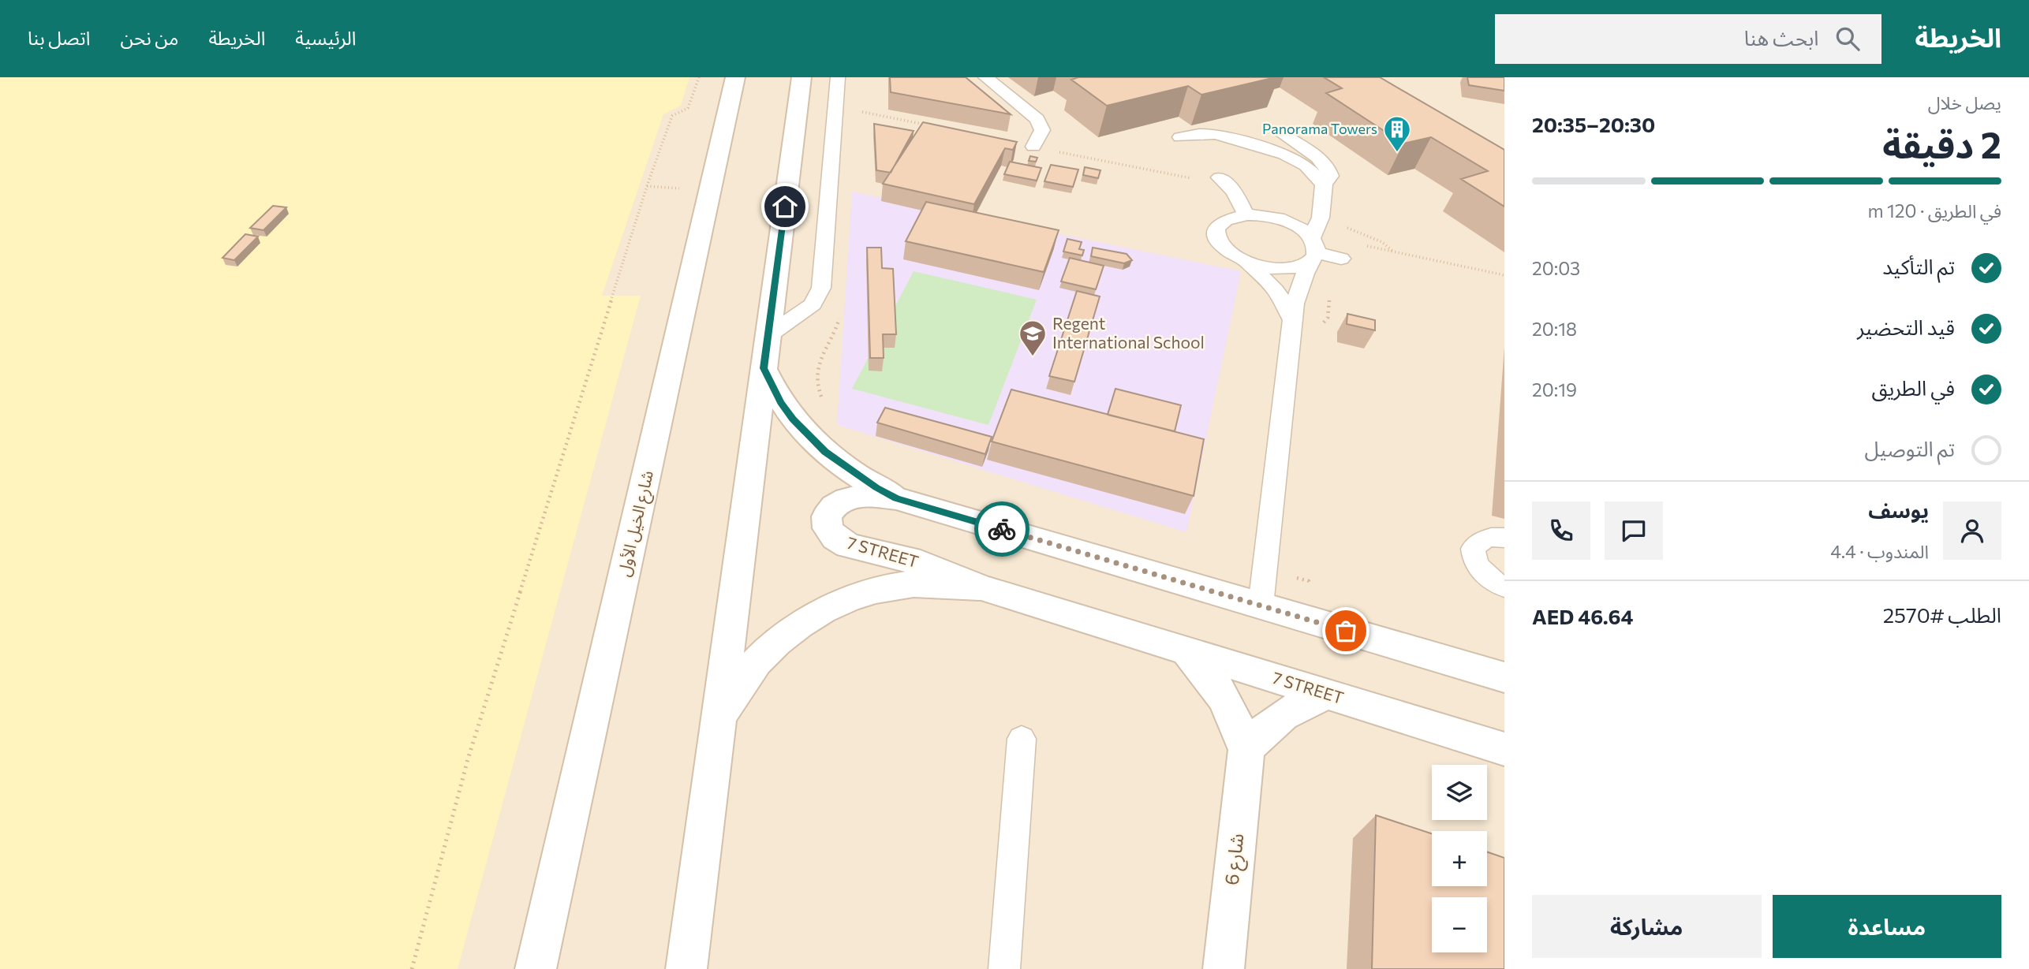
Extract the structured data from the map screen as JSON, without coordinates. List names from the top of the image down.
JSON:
{
  "streets": {
    "main road": ["شارع الخيل الأول", "7 STREET", "شارع 6"]
  },
  "crossings": [
    ["7 STREET", "شارع 6"]
  ],
  "places": {
    "building": ["Panorama Towers"],
    "school or university": ["Regent International School"]
  },
  "page": {
    "header": "الخريطة",
    "search": "ابحث هنا",
    "nav": [
      "الرئيسية",
      "الخريطة",
      "من نحن",
      "اتصل بنا"
    ],
    "heading": ["2 دقيقة", "يصل خلال", "20:30–20:35"],
    "panel": [
      "يوسف",
      "المندوب · 4.4",
      "الطلب #2570",
      "AED 46.64"
    ],
    "bar": "في الطريق · 120 m",
    "list": [
      ["تم التأكيد", "20:03"],
      ["قيد التحضير", "20:18"],
      ["في الطريق", "20:19"],
      "تم التوصيل"
    ],
    "map_buttons": ["+", "−"],
    "buttons": ["مساعدة", "مشاركة"]
  }
}
